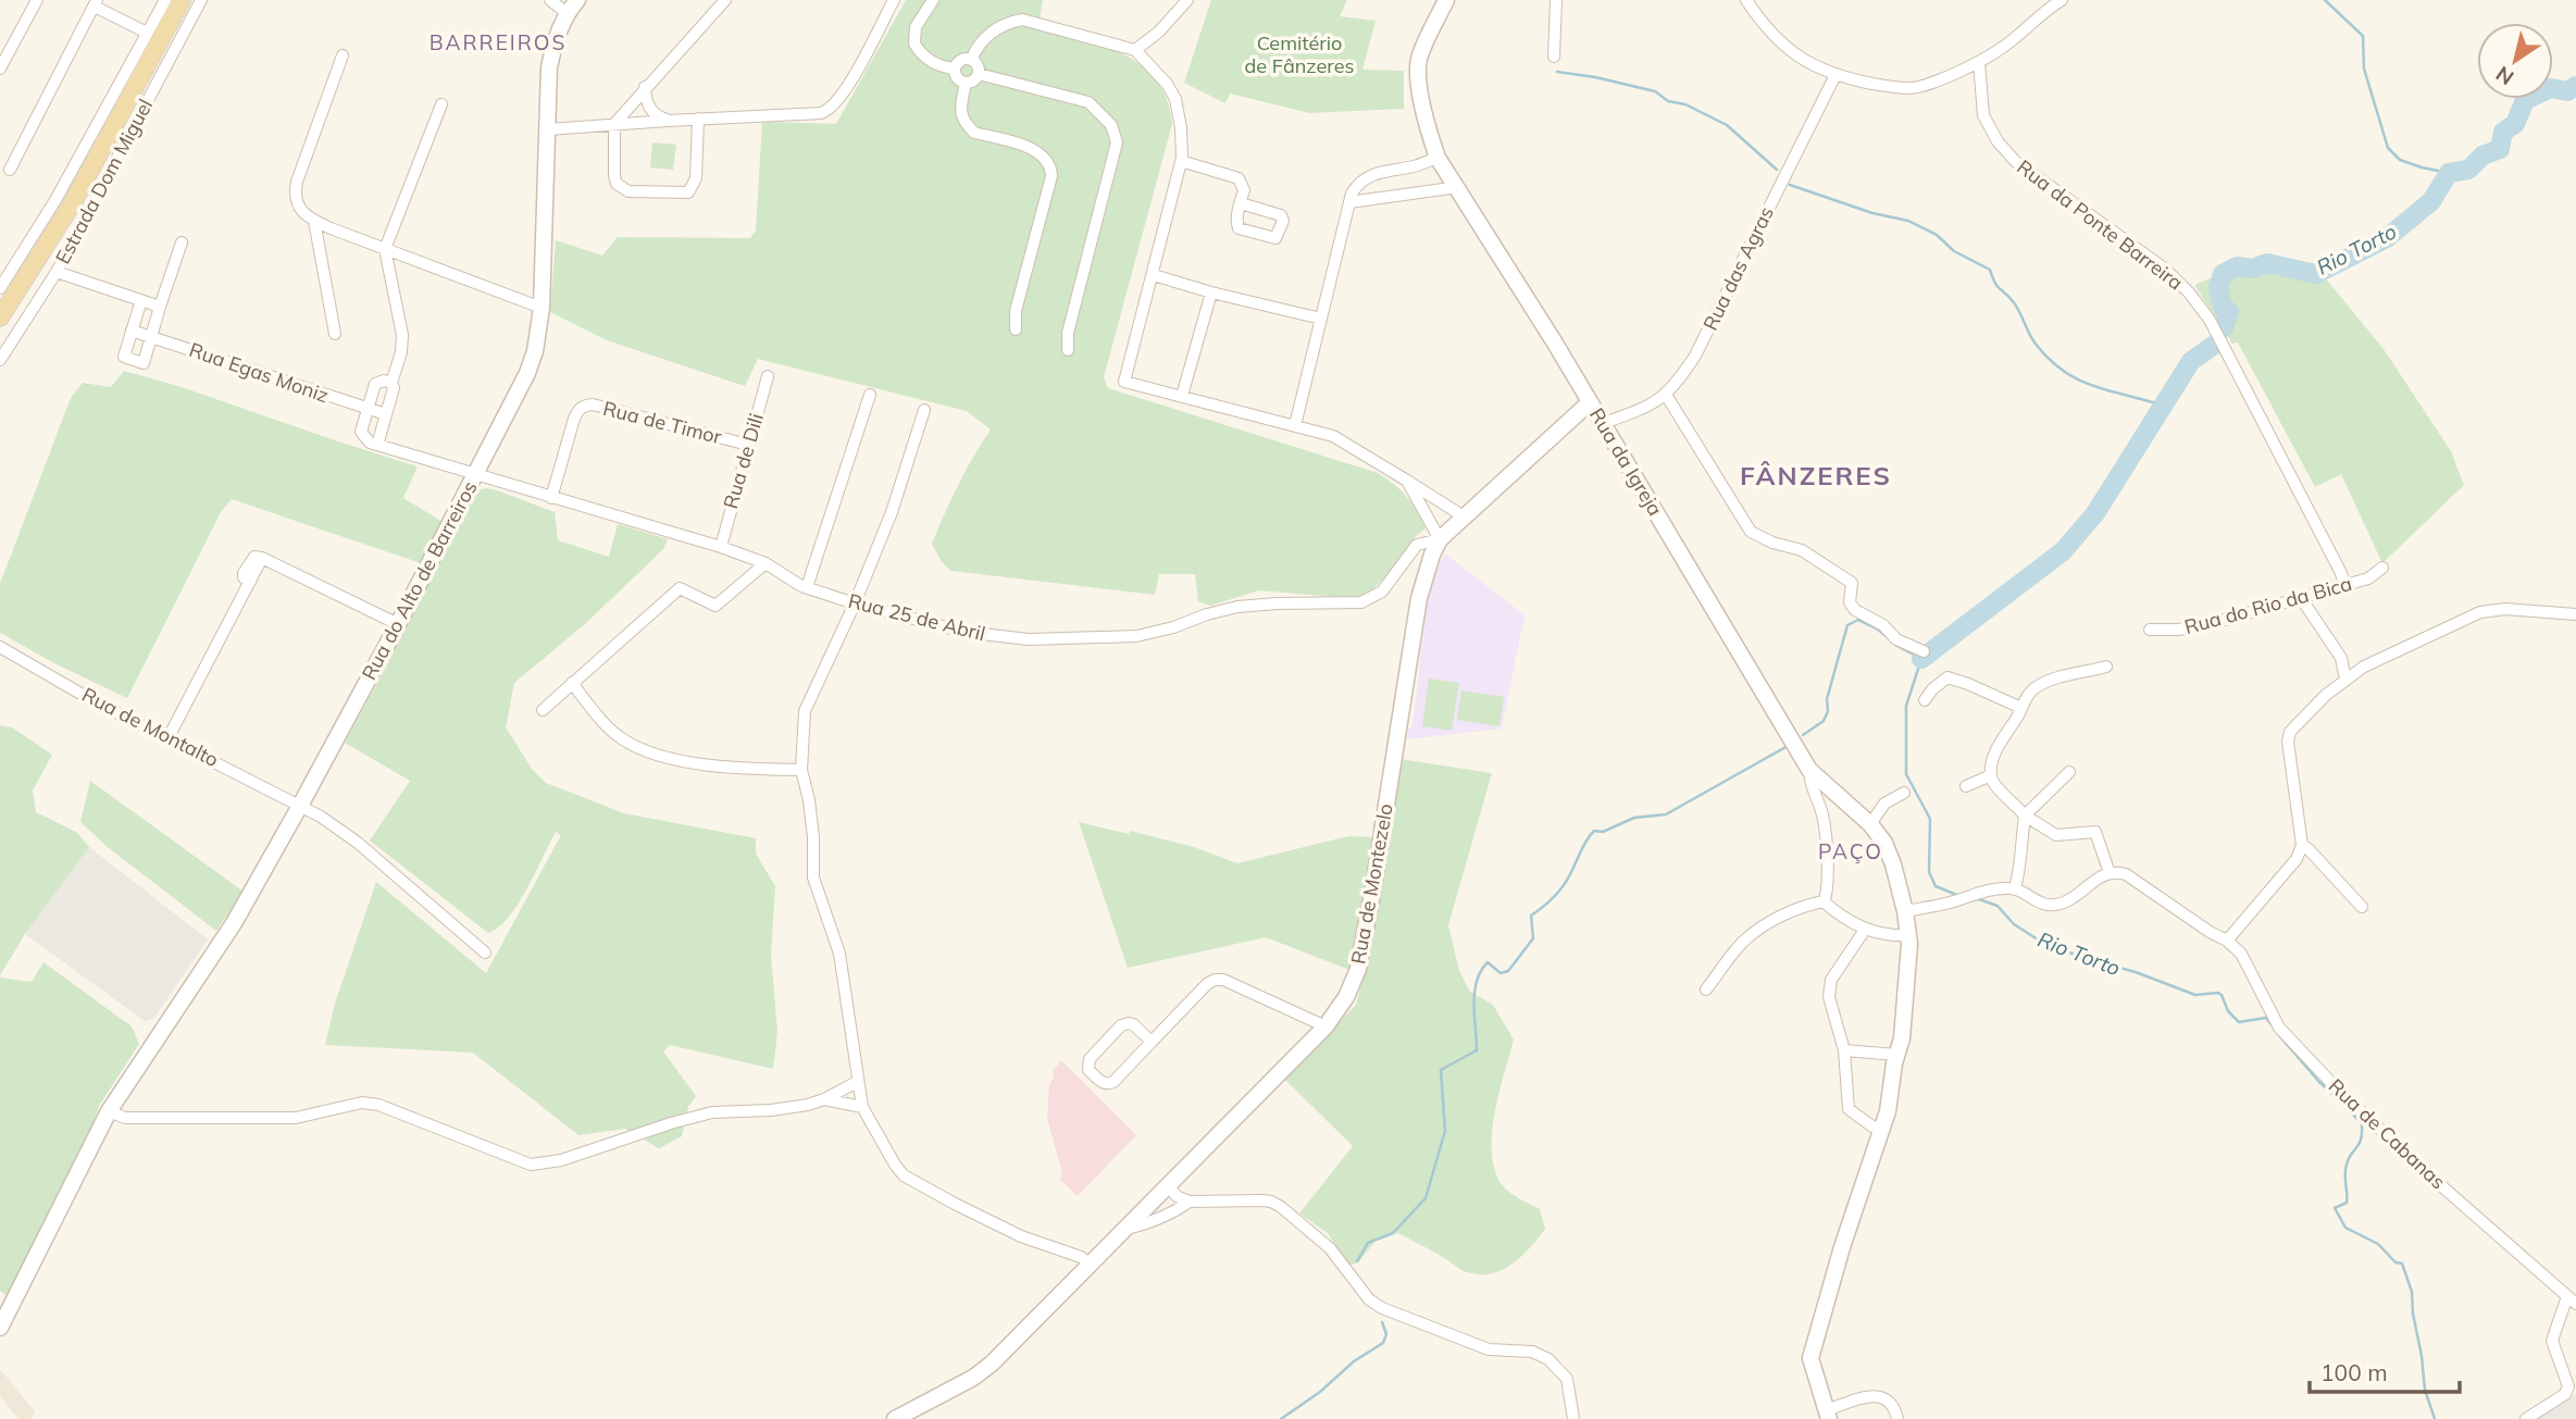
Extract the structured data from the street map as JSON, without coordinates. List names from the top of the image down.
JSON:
{
  "streets": {
    "main road": ["Estrada Dom Miguel"],
    "street": [
      "Rua da Ponte Barreira",
      "Rua das Agras",
      "Rua Egas Moniz",
      "Rua de Timor",
      "Rua de Dili",
      "Rua da Igreja",
      "Rua do Alto de Barreiros",
      "Rua do Rio da Bica",
      "Rua 25 de Abril",
      "Rua de Montalto",
      "Rua de Montezelo",
      "Rua de Cabanas"
    ]
  },
  "crossings": [
    ["Rua da Ponte Barreira", "Rua do Rio da Bica"],
    ["Rua das Agras", "Rua da Igreja"],
    ["Rua de Timor", "Rua de Dili"],
    ["Rua de Timor", "Rua 25 de Abril"],
    ["Rua de Dili", "Rua 25 de Abril"],
    ["Rua da Igreja", "Rua de Montezelo"],
    ["Rua do Alto de Barreiros", "Rua 25 de Abril"],
    ["Rua do Alto de Barreiros", "Rua de Montalto"],
    ["Rua 25 de Abril", "Rua de Montezelo"]
  ],
  "districts": ["BARREIROS", "FÂNZERES", "PAÇO"],
  "water": ["Rio Torto"],
  "parks": ["Cemitério de Fânzeres"],
  "scale_bar": "100 m",
  "north": "bottom left"
}
